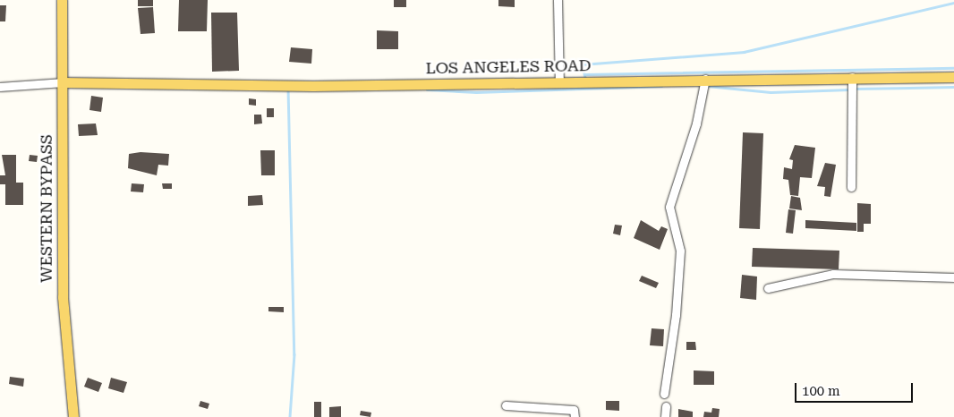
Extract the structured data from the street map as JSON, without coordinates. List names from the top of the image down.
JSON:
{
  "streets": {
    "main road": ["LOS ANGELES ROAD", "WESTERN BYPASS"]
  },
  "crossings": [
    ["LOS ANGELES ROAD", "WESTERN BYPASS"]
  ],
  "scale_bar": "100 m"
}
